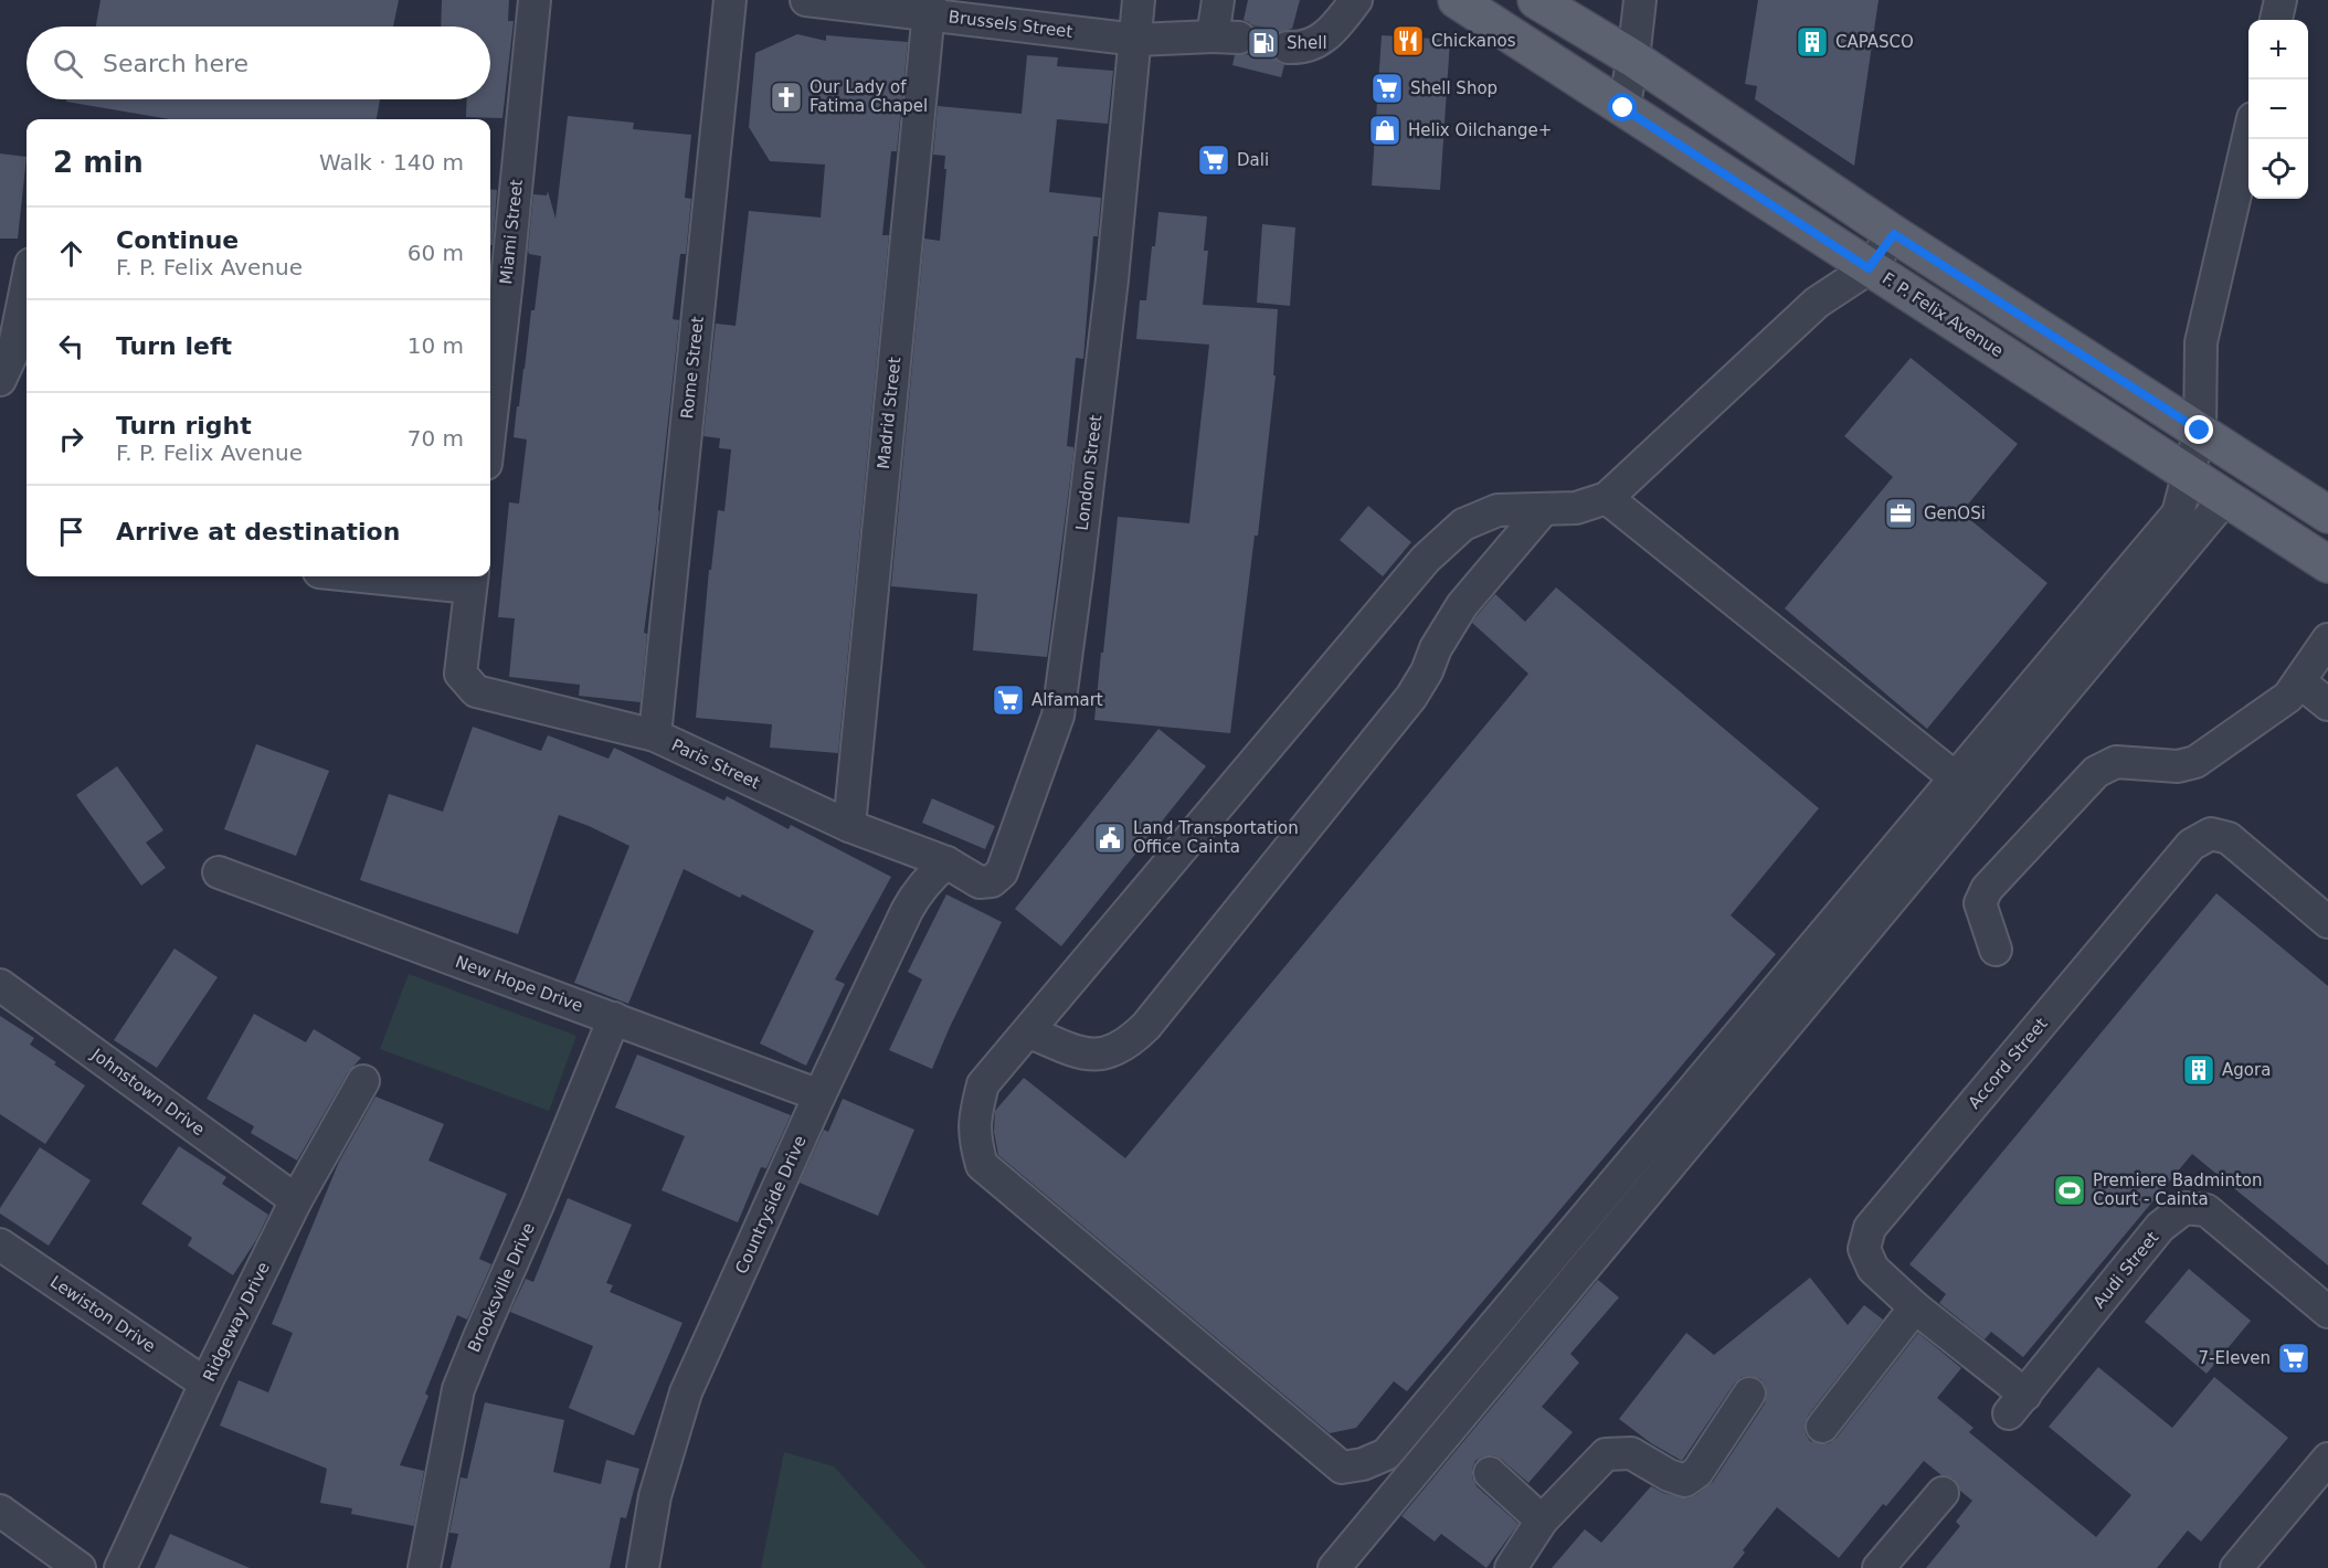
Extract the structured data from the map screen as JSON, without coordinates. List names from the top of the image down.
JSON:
{
  "streets": {
    "main road": ["F. P. Felix Avenue"],
    "street": [
      "Brussels Street",
      "Miami Street",
      "Rome Street",
      "Madrid Street",
      "London Street",
      "Paris Street",
      "New Hope Drive",
      "Accord Street",
      "Johnstown Drive",
      "Countryside Drive",
      "Audi Street",
      "Brooksville Drive",
      "Lewiston Drive",
      "Ridgeway Drive"
    ]
  },
  "crossings": [
    ["Brussels Street", "Madrid Street"],
    ["Brussels Street", "London Street"],
    ["Rome Street", "Paris Street"],
    ["Madrid Street", "Paris Street"],
    ["London Street", "Paris Street"],
    ["London Street", "Countryside Drive"],
    ["Paris Street", "Countryside Drive"],
    ["New Hope Drive", "Countryside Drive"],
    ["New Hope Drive", "Brooksville Drive"],
    ["Accord Street", "Audi Street"],
    ["Johnstown Drive", "Ridgeway Drive"],
    ["Lewiston Drive", "Ridgeway Drive"]
  ],
  "places": {
    "restaurant": ["Chickanos"],
    "building": ["CAPASCO", "Agora"],
    "fuel station": ["Shell"],
    "supermarket": [
      "Shell Shop",
      "Dali",
      "Alfamart",
      "7-Eleven"
    ],
    "church": ["Our Lady of Fatima Chapel"],
    "shop": ["Helix Oilchange+"],
    "office": ["GenOSi"],
    "public building": ["Land Transportation Office Cainta"],
    "sports": ["Premiere Badminton Court - Cainta"]
  },
  "page": {
    "map_buttons": ["+", "−"],
    "search": "Search here",
    "heading": ["2 min", "Walk · 140 m"],
    "list": [
      ["Continue", "F. P. Felix Avenue", "60 m"],
      ["Turn left", "10 m"],
      ["Turn right", "F. P. Felix Avenue", "70 m"],
      "Arrive at destination"
    ]
  }
}
